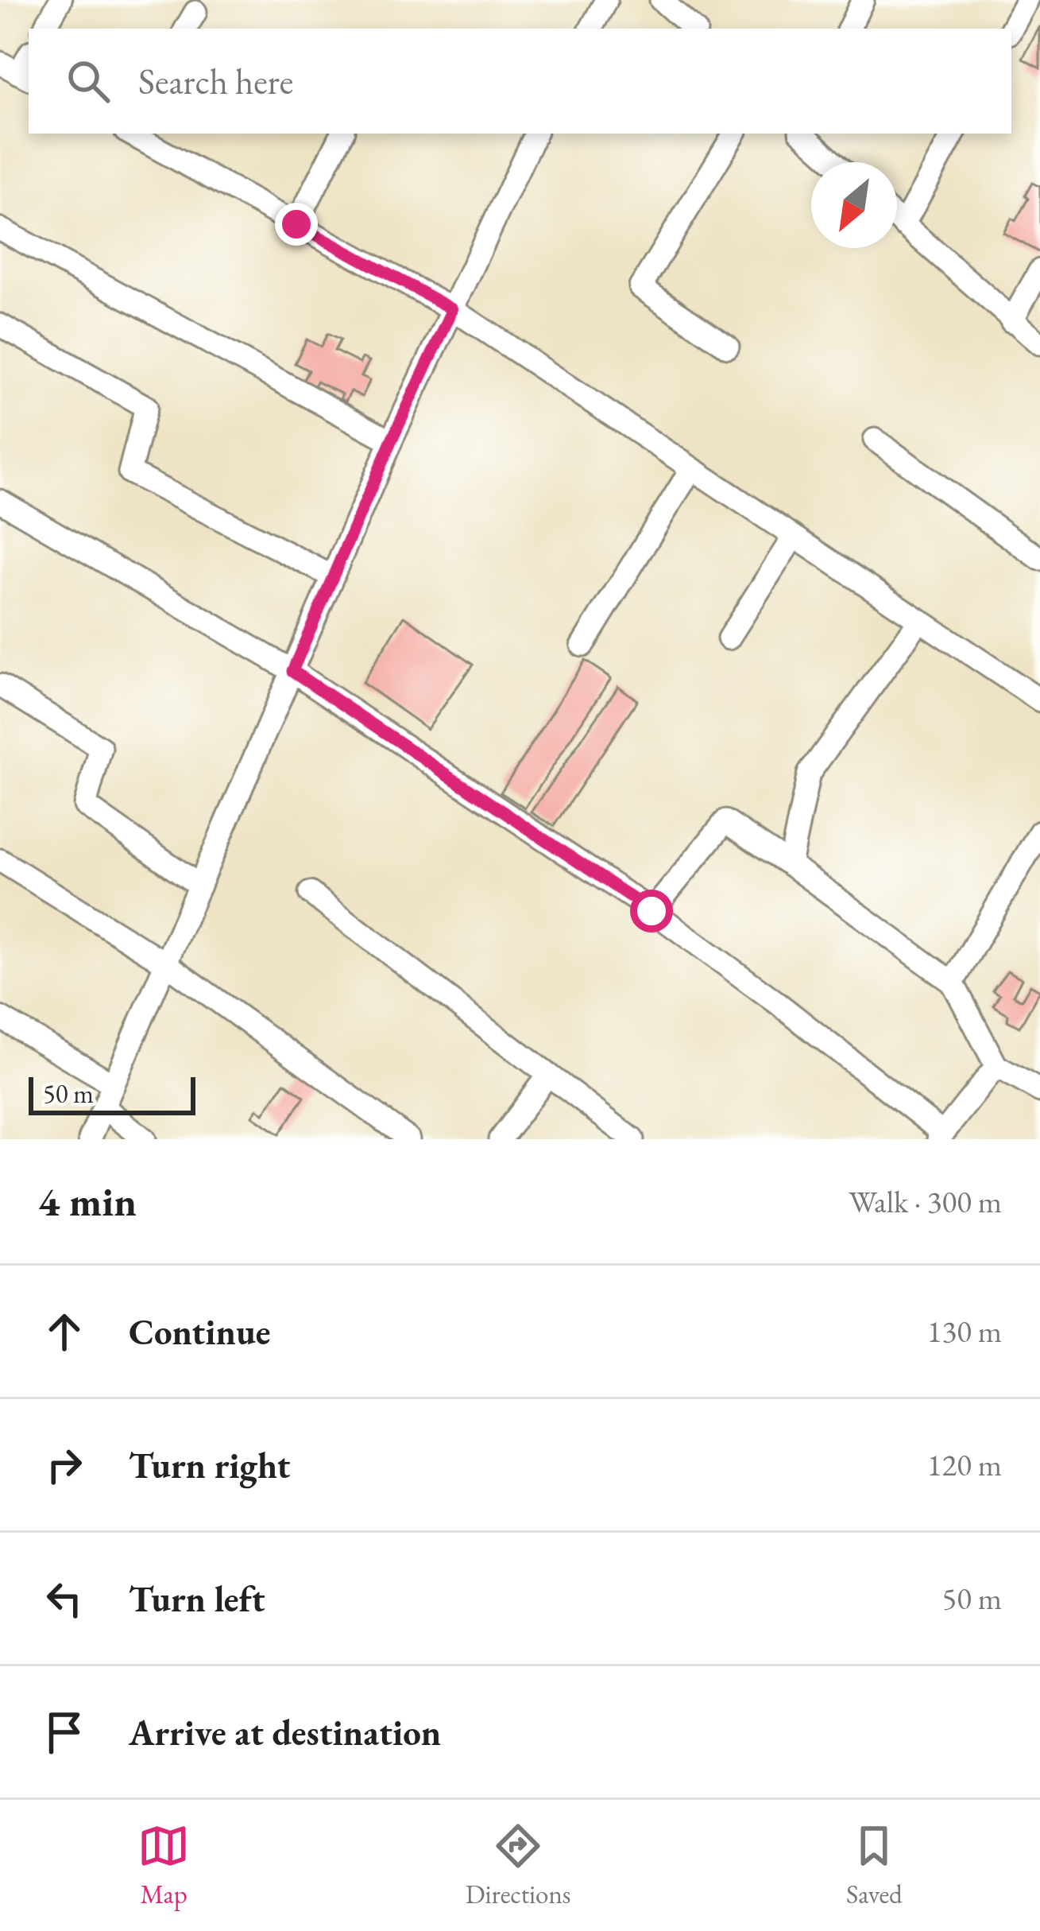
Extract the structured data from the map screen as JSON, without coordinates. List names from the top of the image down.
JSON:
{
  "scale_bar": "50 m",
  "north": "bottom left",
  "page": {
    "search": "Search here",
    "scale": "50 m",
    "heading": ["4 min", "Walk · 300 m"],
    "list": [
      ["Continue", "130 m"],
      ["Turn right", "120 m"],
      ["Turn left", "50 m"],
      "Arrive at destination"
    ],
    "nav": ["Map", "Directions", "Saved"]
  }
}
